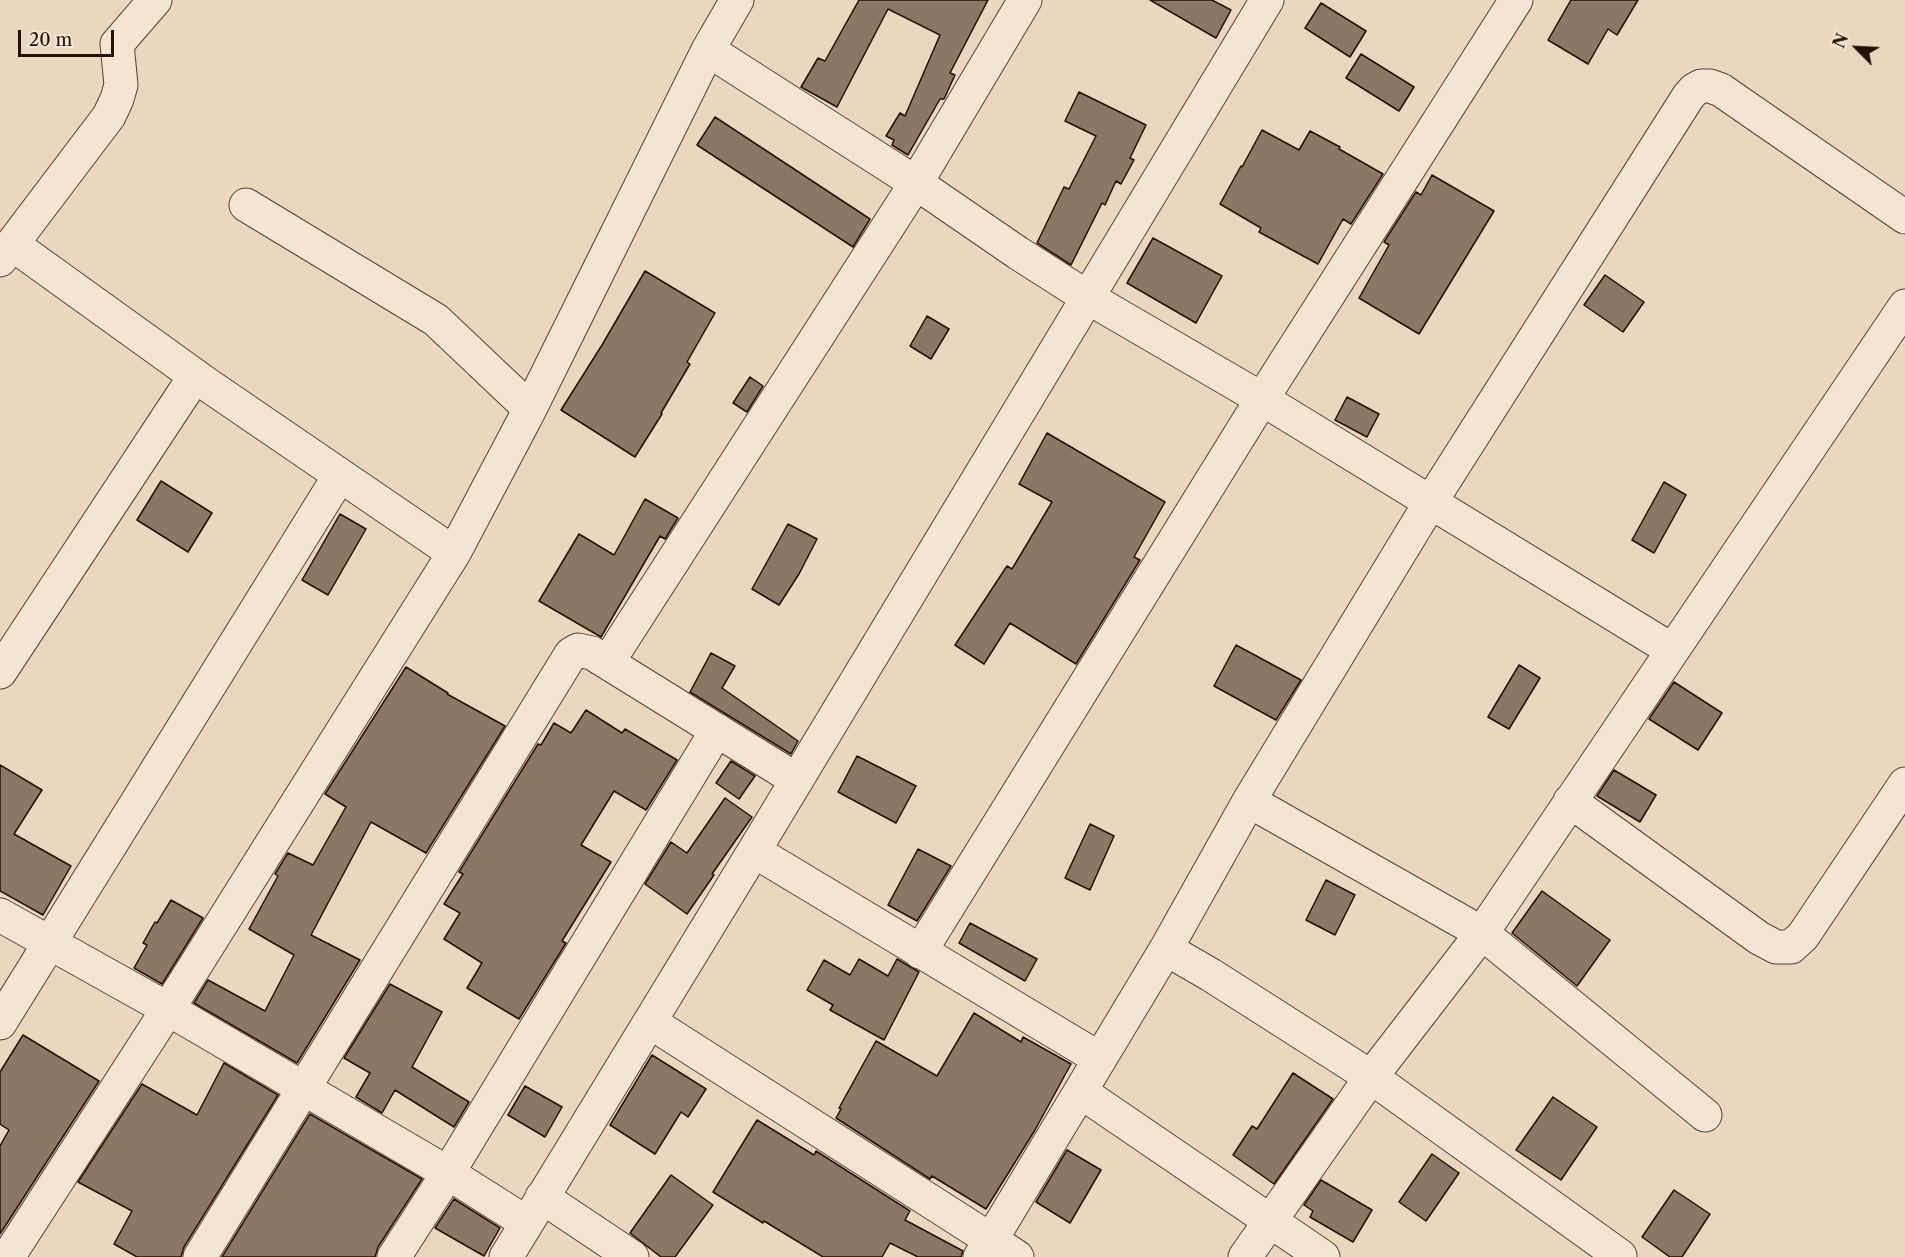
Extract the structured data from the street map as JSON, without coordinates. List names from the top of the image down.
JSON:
{
  "scale_bar": "20 m",
  "north": "top left"
}
